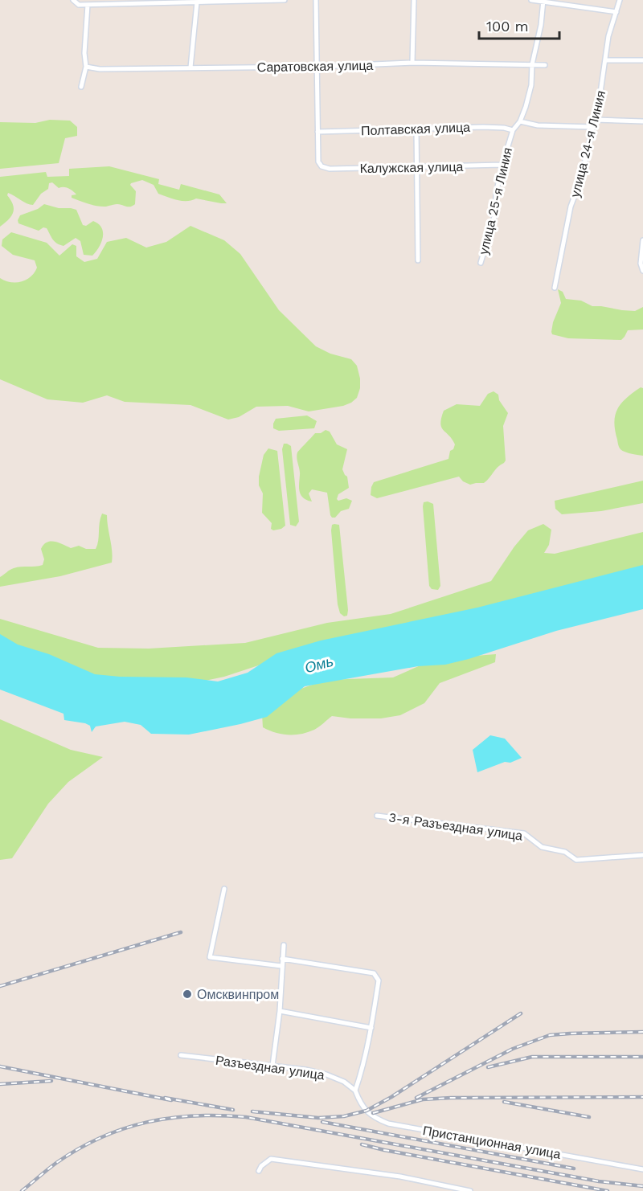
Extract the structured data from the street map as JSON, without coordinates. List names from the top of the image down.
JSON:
{
  "streets": {
    "street": [
      "Саратовская улица",
      "Полтавская улица",
      "улица 24-я Линия",
      "Калужская улица",
      "улица 25-я Линия",
      "3-я Разъездная улица",
      "Разъездная улица",
      "Пристанционная улица"
    ]
  },
  "crossings": [
    ["Саратовская улица", "улица 25-я Линия"],
    ["Полтавская улица", "Калужская улица"],
    ["Полтавская улица", "улица 25-я Линия"],
    ["Калужская улица", "улица 25-я Линия"],
    ["Разъездная улица", "Пристанционная улица"]
  ],
  "water": ["Омь"],
  "places": ["Омсквинпром"],
  "scale_bar": "100 m"
}
